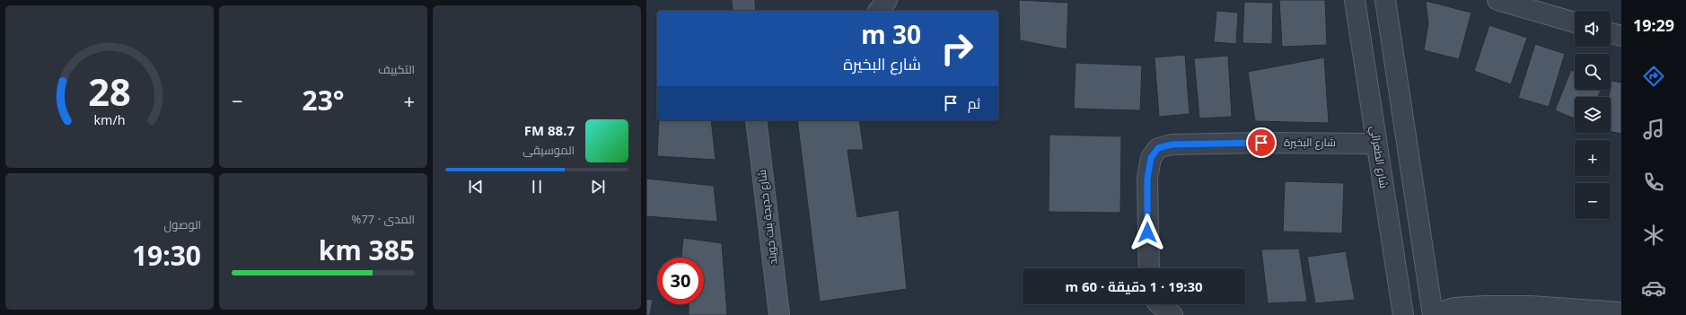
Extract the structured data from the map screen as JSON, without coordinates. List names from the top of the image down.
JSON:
{
  "streets": {
    "street": ["شارع البخيرة", "شارع الطغرائي", "شارع خديجة بنت خويلد"]
  },
  "crossings": [
    ["شارع البخيرة", "شارع الطغرائي"]
  ],
  "page": {
    "tabs": "19:29",
    "tile": [
      "التكييف",
      ["المدى · 77%", "385 km"],
      ["الوصول", "19:30"]
    ],
    "map_buttons": ["+", "−"],
    "turn": ["30 m", "شارع البخيرة"],
    "heat": ["−", "23°", "+"],
    "then": "ثم",
    "song": ["88.7 FM", "الموسيقى"],
    "limit": "30",
    "trip": "19:30 · 1 دقيقة · 60 m",
    "gauge": ["28", "km/h"]
  }
}
